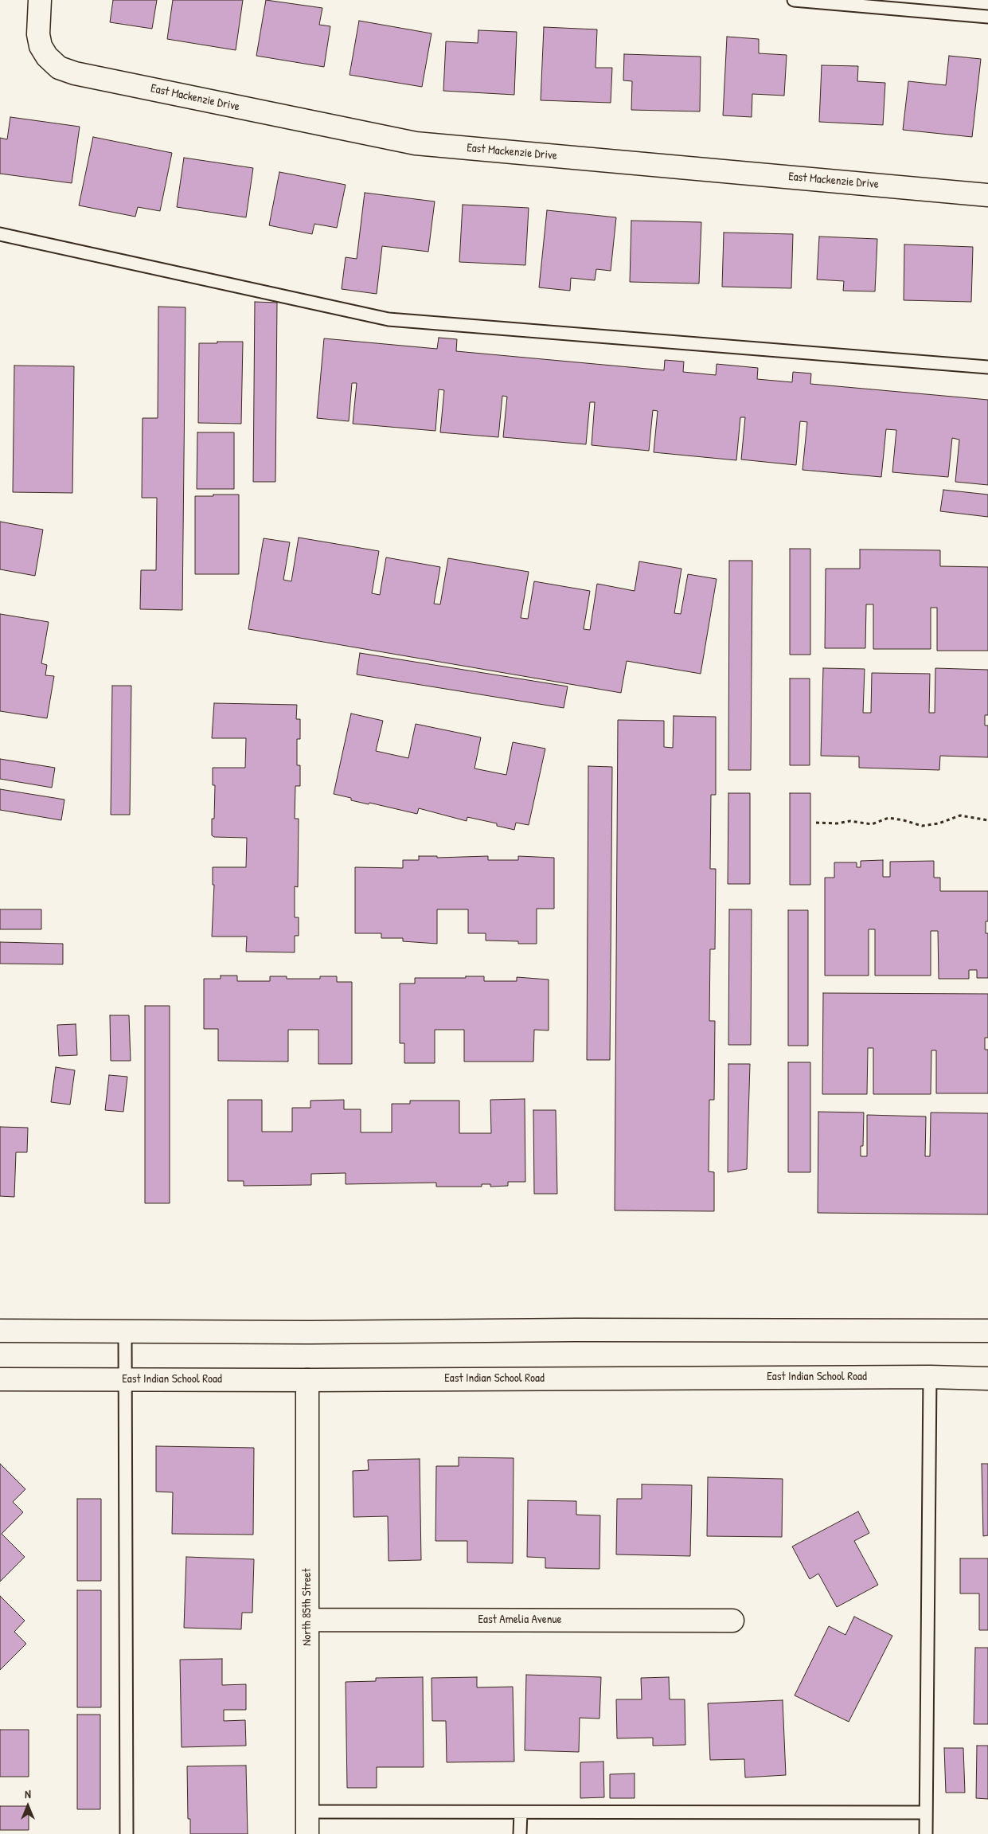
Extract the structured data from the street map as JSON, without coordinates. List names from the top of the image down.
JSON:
{
  "streets": {
    "main road": [
      "East Mackenzie Drive",
      "East Indian School Road",
      "North 85th Street",
      "East Amelia Avenue"
    ]
  },
  "crossings": [
    ["East Indian School Road", "North 85th Street"],
    ["North 85th Street", "East Amelia Avenue"]
  ],
  "north": "top"
}
